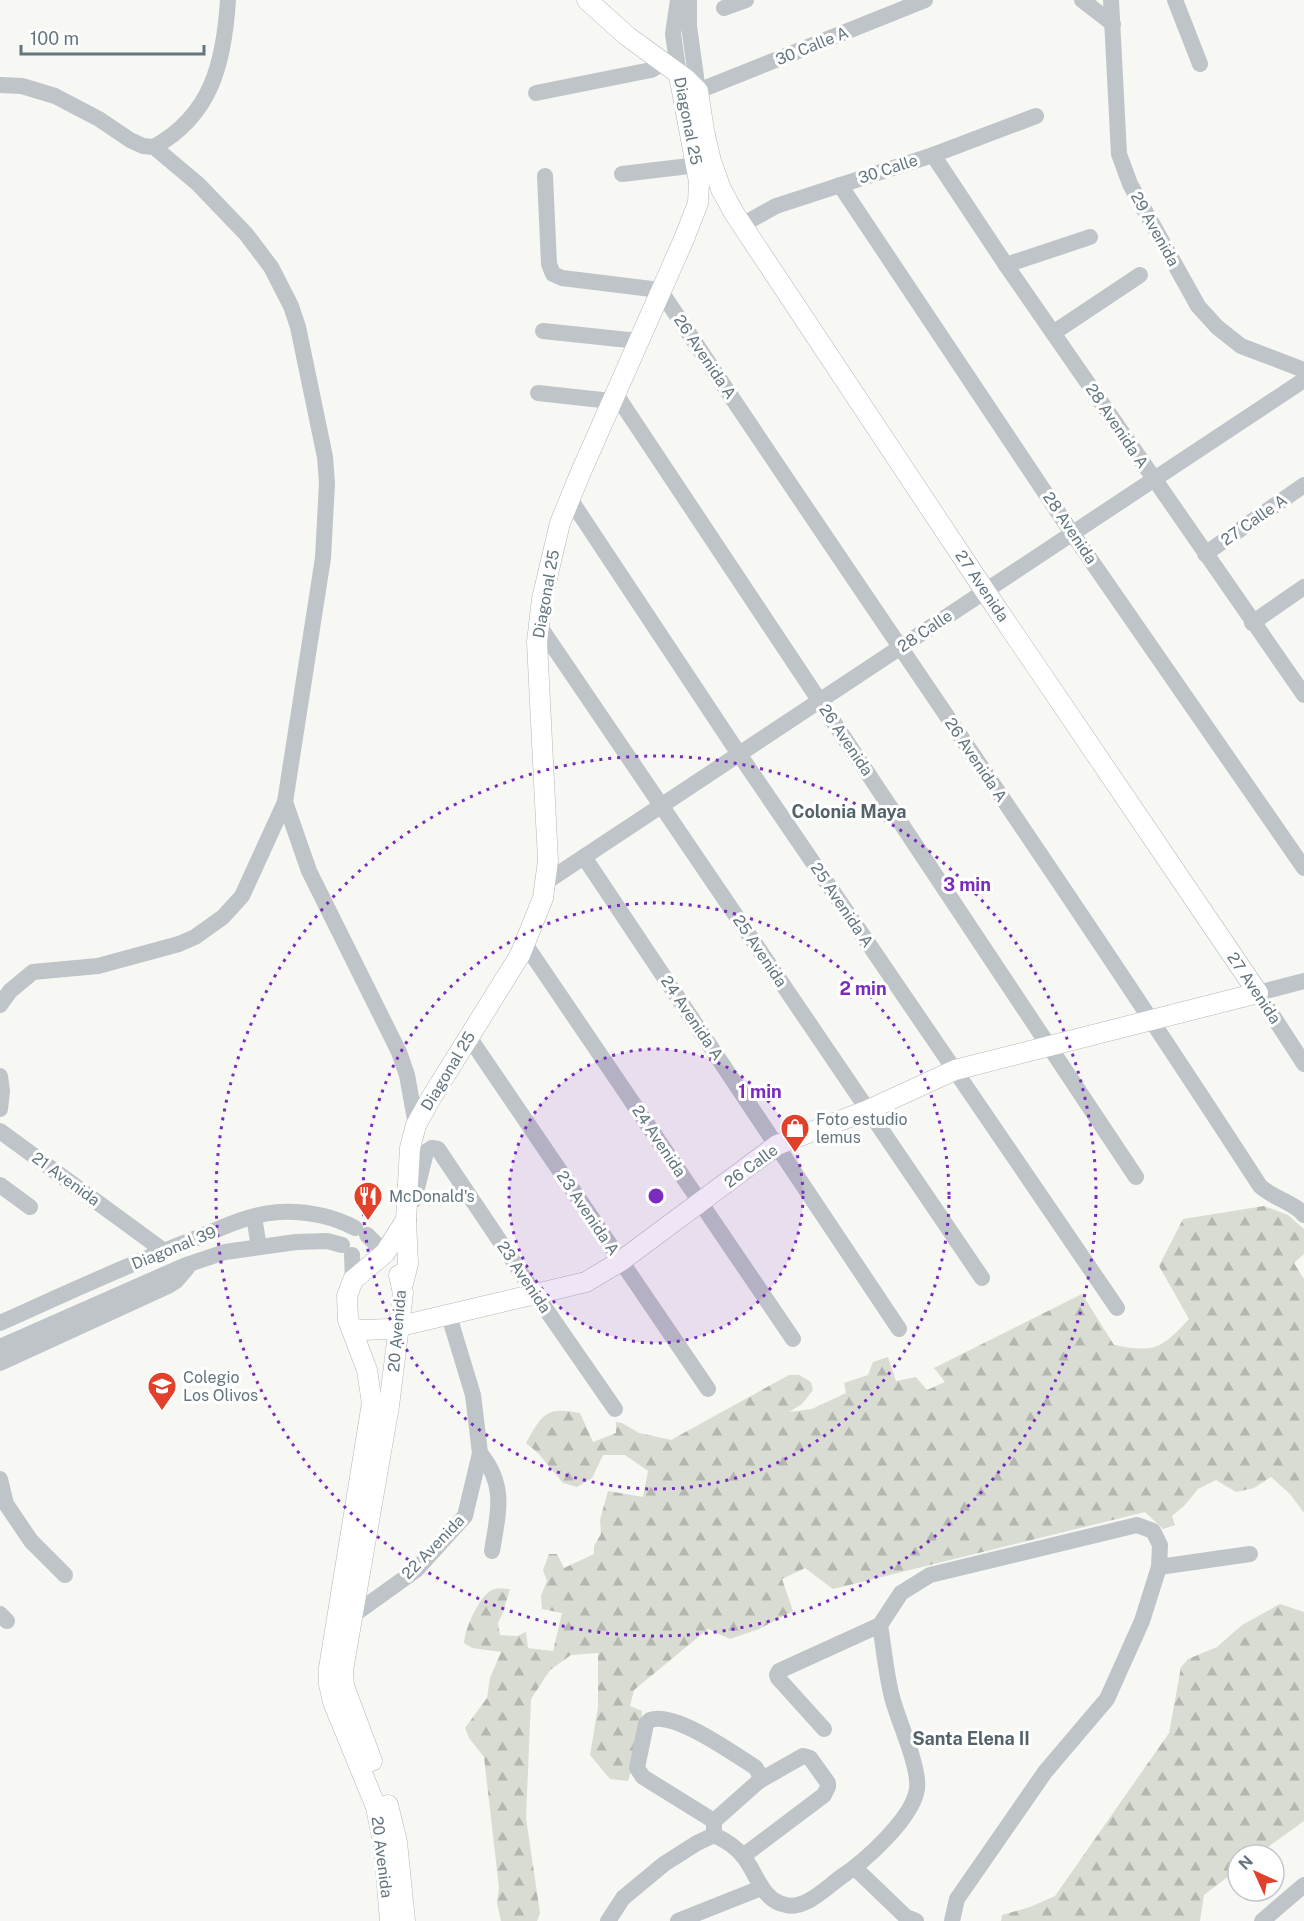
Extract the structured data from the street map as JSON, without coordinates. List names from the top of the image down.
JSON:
{
  "streets": {
    "main road": [
      "Diagonal 25",
      "27 Avenida",
      "26 Calle",
      "20 Avenida"
    ],
    "street": [
      "30 Calle A",
      "30 Calle",
      "29 Avenida",
      "26 Avenida A",
      "28 Avenida A",
      "27 Calle A",
      "28 Avenida",
      "28 Calle",
      "26 Avenida",
      "25 Avenida A",
      "25 Avenida",
      "24 Avenida A",
      "24 Avenida",
      "21 Avenida",
      "23 Avenida A",
      "Diagonal 39",
      "23 Avenida",
      "22 Avenida"
    ]
  },
  "crossings": [
    ["30 Calle A", "Diagonal 25"],
    ["30 Calle A", "27 Avenida"],
    ["Diagonal 25", "26 Avenida A"],
    ["Diagonal 25", "27 Avenida"],
    ["Diagonal 25", "28 Calle"],
    ["Diagonal 25", "26 Avenida"],
    ["Diagonal 25", "25 Avenida A"],
    ["Diagonal 25", "25 Avenida"],
    ["Diagonal 25", "24 Avenida"],
    ["Diagonal 25", "23 Avenida A"],
    ["Diagonal 25", "Diagonal 39"],
    ["Diagonal 25", "23 Avenida"],
    ["Diagonal 25", "20 Avenida"],
    ["30 Calle", "28 Avenida A"],
    ["30 Calle", "28 Avenida"],
    ["30 Calle", "27 Avenida"],
    ["26 Avenida A", "28 Calle"],
    ["26 Avenida A", "26 Calle"],
    ["28 Avenida A", "27 Calle A"],
    ["28 Avenida A", "28 Calle"],
    ["28 Avenida", "28 Calle"],
    ["27 Avenida", "28 Calle"],
    ["27 Avenida", "26 Calle"],
    ["28 Calle", "26 Avenida"],
    ["28 Calle", "25 Avenida A"],
    ["28 Calle", "25 Avenida"],
    ["28 Calle", "24 Avenida A"],
    ["26 Avenida", "26 Calle"],
    ["25 Avenida A", "26 Calle"],
    ["25 Avenida", "26 Calle"],
    ["24 Avenida A", "26 Calle"],
    ["24 Avenida", "26 Calle"],
    ["26 Calle", "23 Avenida A"],
    ["26 Calle", "23 Avenida"],
    ["26 Calle", "20 Avenida"],
    ["26 Calle", "22 Avenida"],
    ["21 Avenida", "Diagonal 39"],
    ["Diagonal 39", "20 Avenida"],
    ["20 Avenida", "22 Avenida"]
  ],
  "districts": ["Colonia Maya", "Santa Elena II"],
  "places": {
    "shop": ["Foto estudio lemus"],
    "restaurant": ["McDonald's"],
    "school or university": ["Colegio Los Olivos"]
  },
  "scale_bar": "100 m",
  "north": "top left",
  "rings": ["3 min", "2 min", "1 min"]
}
